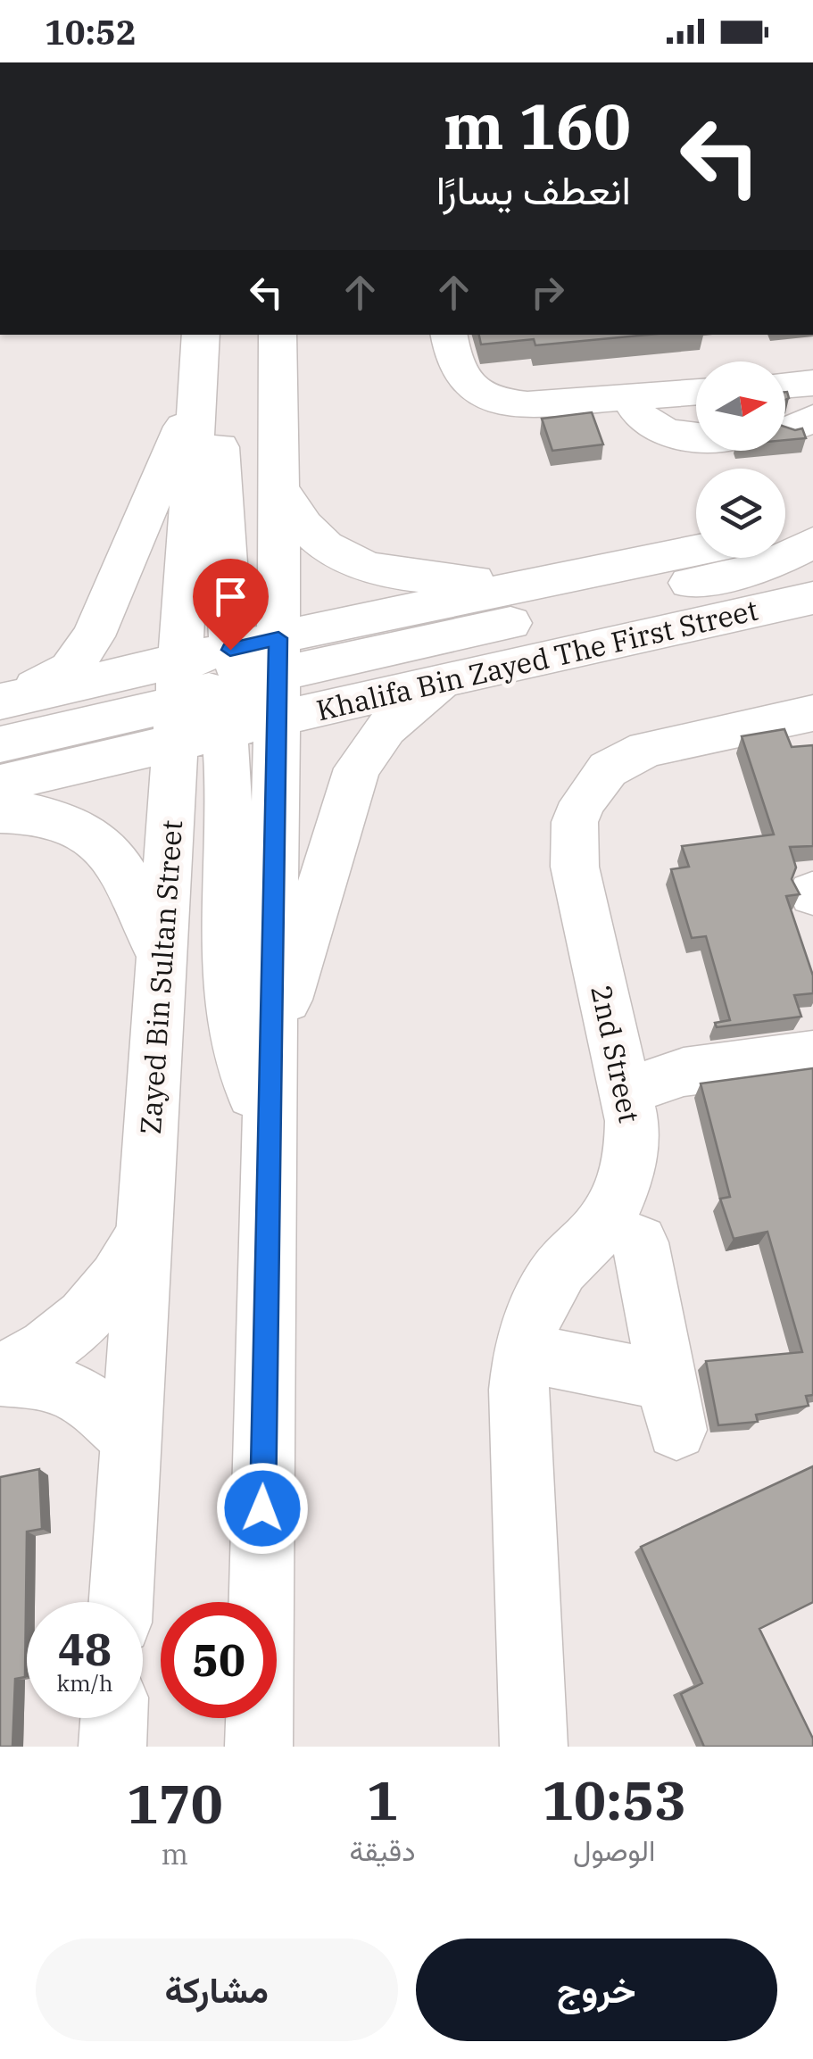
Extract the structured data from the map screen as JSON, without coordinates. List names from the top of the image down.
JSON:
{
  "streets": {
    "main road": ["Khalifa Bin Zayed The First Street", "Zayed Bin Sultan Street", "2nd Street"]
  },
  "crossings": [
    ["Khalifa Bin Zayed The First Street", "Zayed Bin Sultan Street"]
  ],
  "north": "right",
  "page": {
    "status": "10:52",
    "turn": ["160 m", "انعطف يسارًا"],
    "speed": "48 km/h",
    "limit": "50",
    "eta": [
      "10:53",
      "الوصول",
      "1",
      "دقيقة",
      "170",
      "m"
    ],
    "buttons": ["خروج", "مشاركة"]
  }
}
